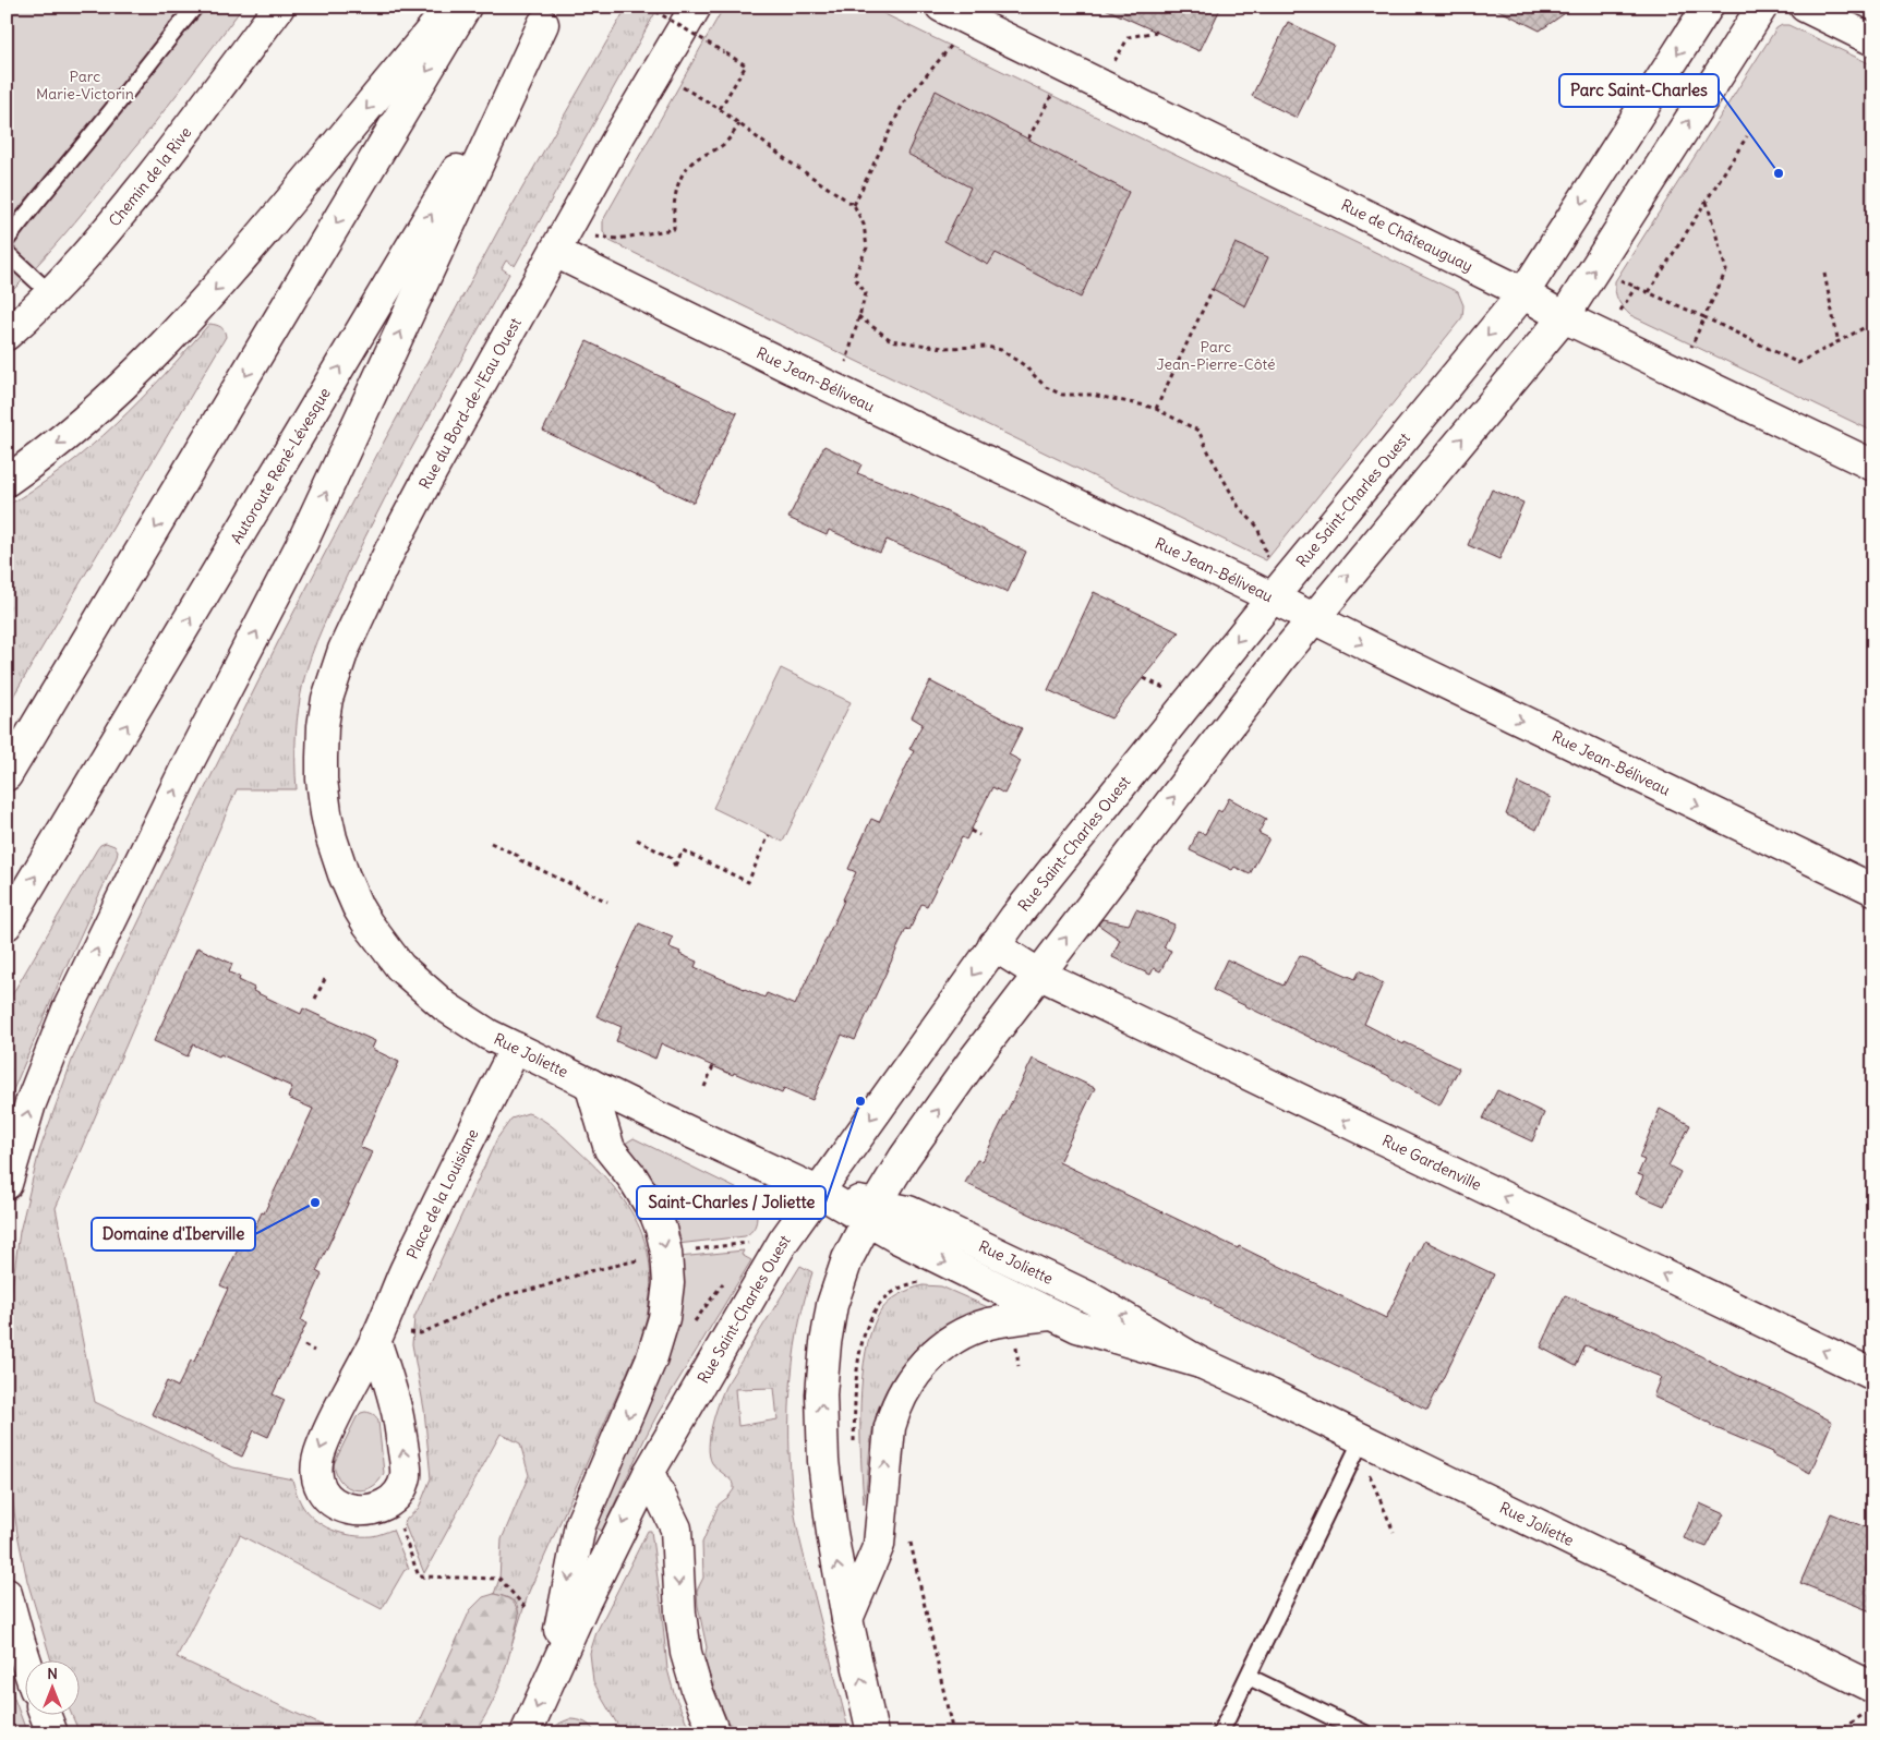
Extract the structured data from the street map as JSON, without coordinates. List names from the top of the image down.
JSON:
{
  "streets": {
    "main road": [
      "Chemin de la Rive",
      "Rue de Châteauguay",
      "Rue Jean-Béliveau",
      "Rue du Bord-de-l'Eau Ouest",
      "Autoroute René-Lévesque",
      "Rue Saint-Charles Ouest",
      "Rue Joliette",
      "Rue Gardenville",
      "Place de la Louisiane"
    ]
  },
  "crossings": [
    ["Rue de Châteauguay", "Rue Saint-Charles Ouest"],
    ["Rue Jean-Béliveau", "Rue du Bord-de-l'Eau Ouest"],
    ["Rue Jean-Béliveau", "Rue Saint-Charles Ouest"],
    ["Rue du Bord-de-l'Eau Ouest", "Rue Joliette"],
    ["Rue Saint-Charles Ouest", "Rue Joliette"],
    ["Rue Saint-Charles Ouest", "Rue Gardenville"],
    ["Rue Joliette", "Place de la Louisiane"]
  ],
  "one_way": ["Rue Jean-Béliveau", "Rue Gardenville"],
  "parks": ["Parc Marie-Victorin", "Parc Jean-Pierre-Côté"],
  "places": ["Parc Saint-Charles", "Saint-Charles / Joliette", "Domaine d'Iberville"],
  "north": "top"
}
